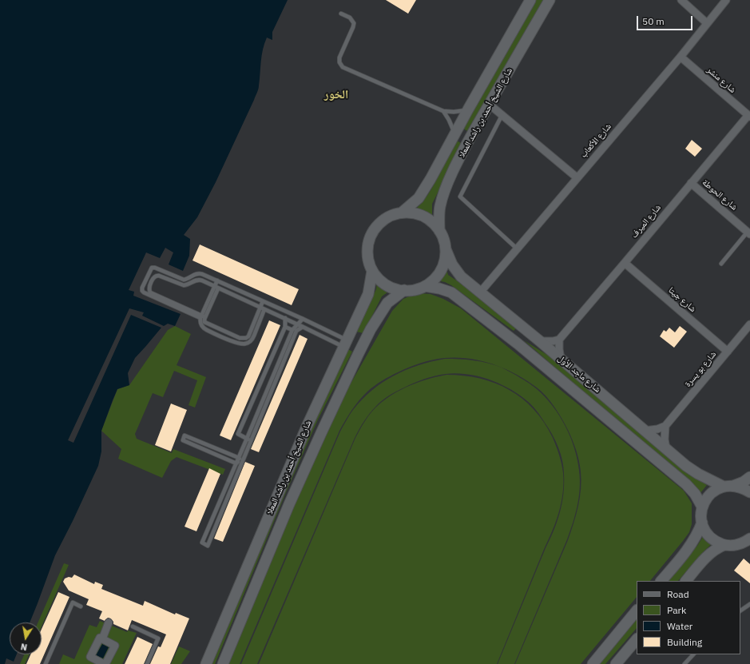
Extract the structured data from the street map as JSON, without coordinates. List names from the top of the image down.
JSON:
{
  "streets": {
    "main road": ["شارع الشيخ أحمد بن راشد المعلا", "شارع ماجد الأول"],
    "street": [
      "شارع منشر",
      "شارع الأكعاب",
      "شارع الحوطة",
      "شارع الميرف",
      "شارع جيتا",
      "شارع بو يسرة"
    ]
  },
  "crossings": [
    ["شارع منشر", "شارع الأكعاب"],
    ["شارع منشر", "شارع الميرف"],
    ["شارع الشيخ أحمد بن راشد المعلا", "شارع ماجد الأول"],
    ["شارع الأكعاب", "شارع ماجد الأول"],
    ["شارع الحوطة", "شارع الميرف"],
    ["شارع الميرف", "شارع جيتا"],
    ["شارع جيتا", "شارع بو يسرة"]
  ],
  "districts": ["الخور"],
  "legend": [
    "Road",
    "Park",
    "Water",
    "Building"
  ],
  "scale_bar": "50 m",
  "north": "bottom"
}
